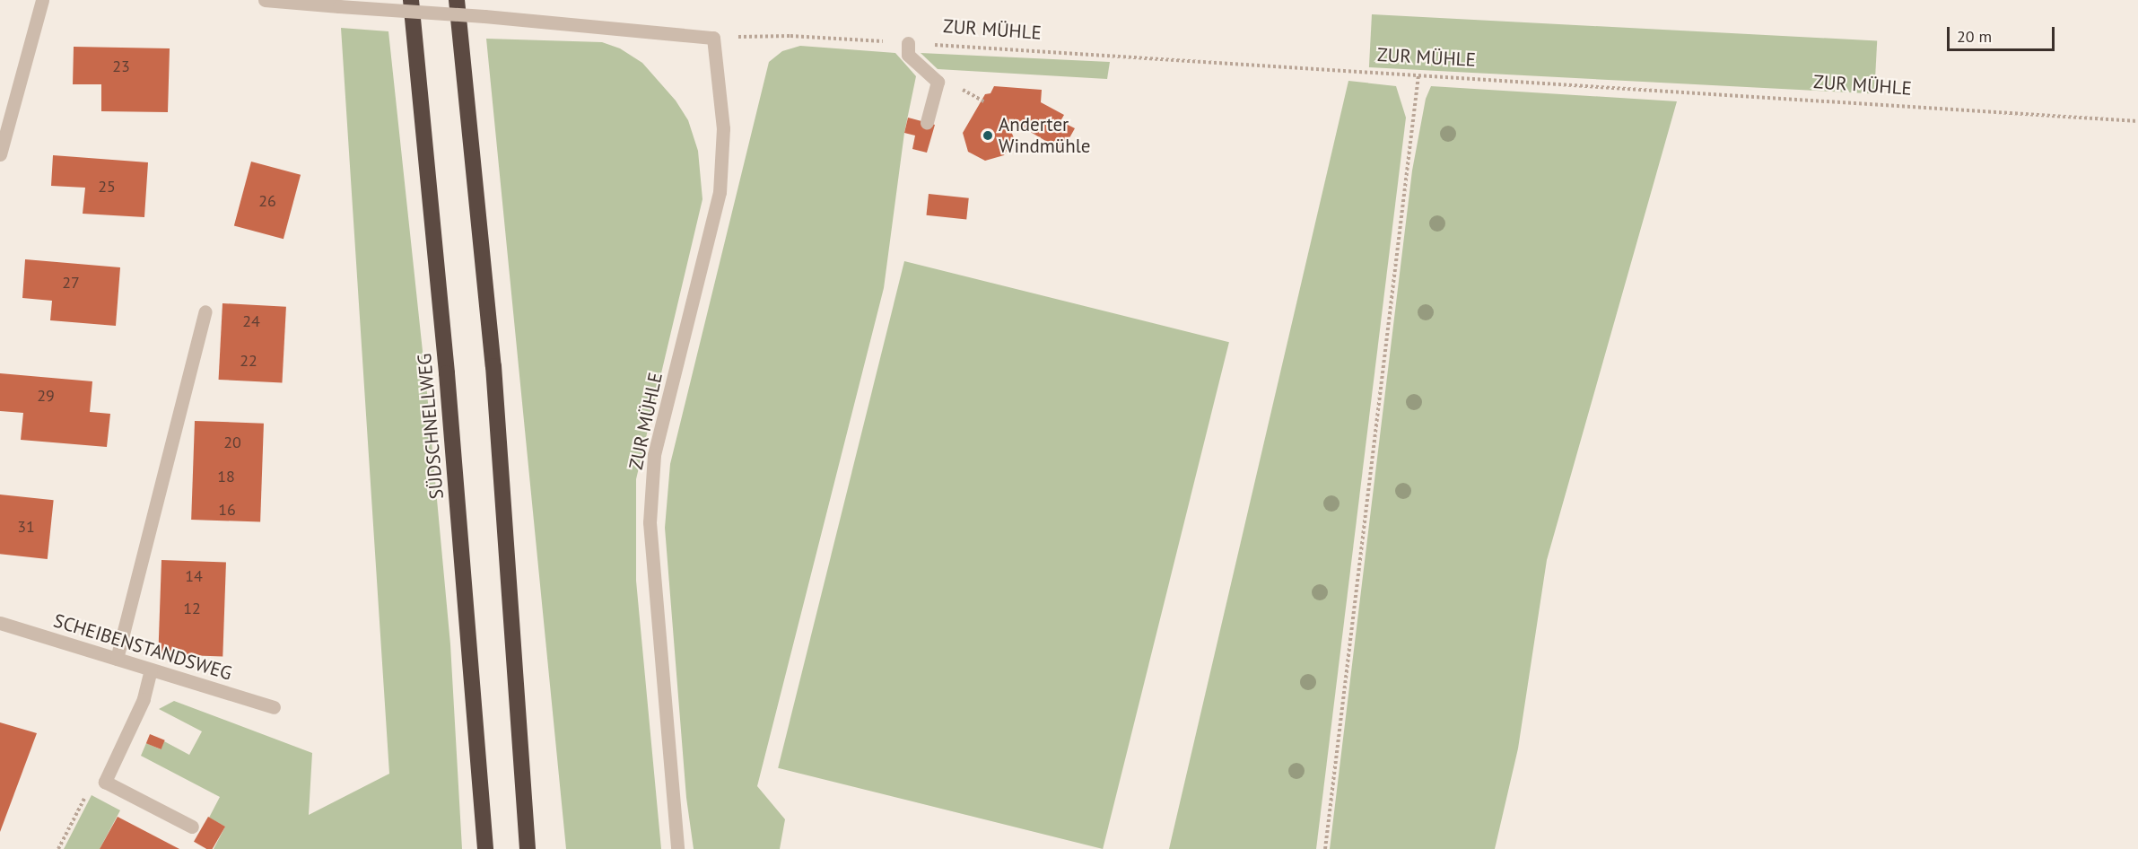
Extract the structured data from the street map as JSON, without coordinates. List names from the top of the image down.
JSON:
{
  "streets": {
    "highway": ["SÜDSCHNELLWEG"],
    "street": ["ZUR MÜHLE", "SCHEIBENSTANDSWEG"]
  },
  "places": ["Anderter Windmühle"],
  "house_numbers": [
    "23",
    "25",
    "26",
    "27",
    "24",
    "22",
    "29",
    "20",
    "18",
    "16",
    "31",
    "14",
    "12"
  ],
  "scale_bar": "20 m"
}
